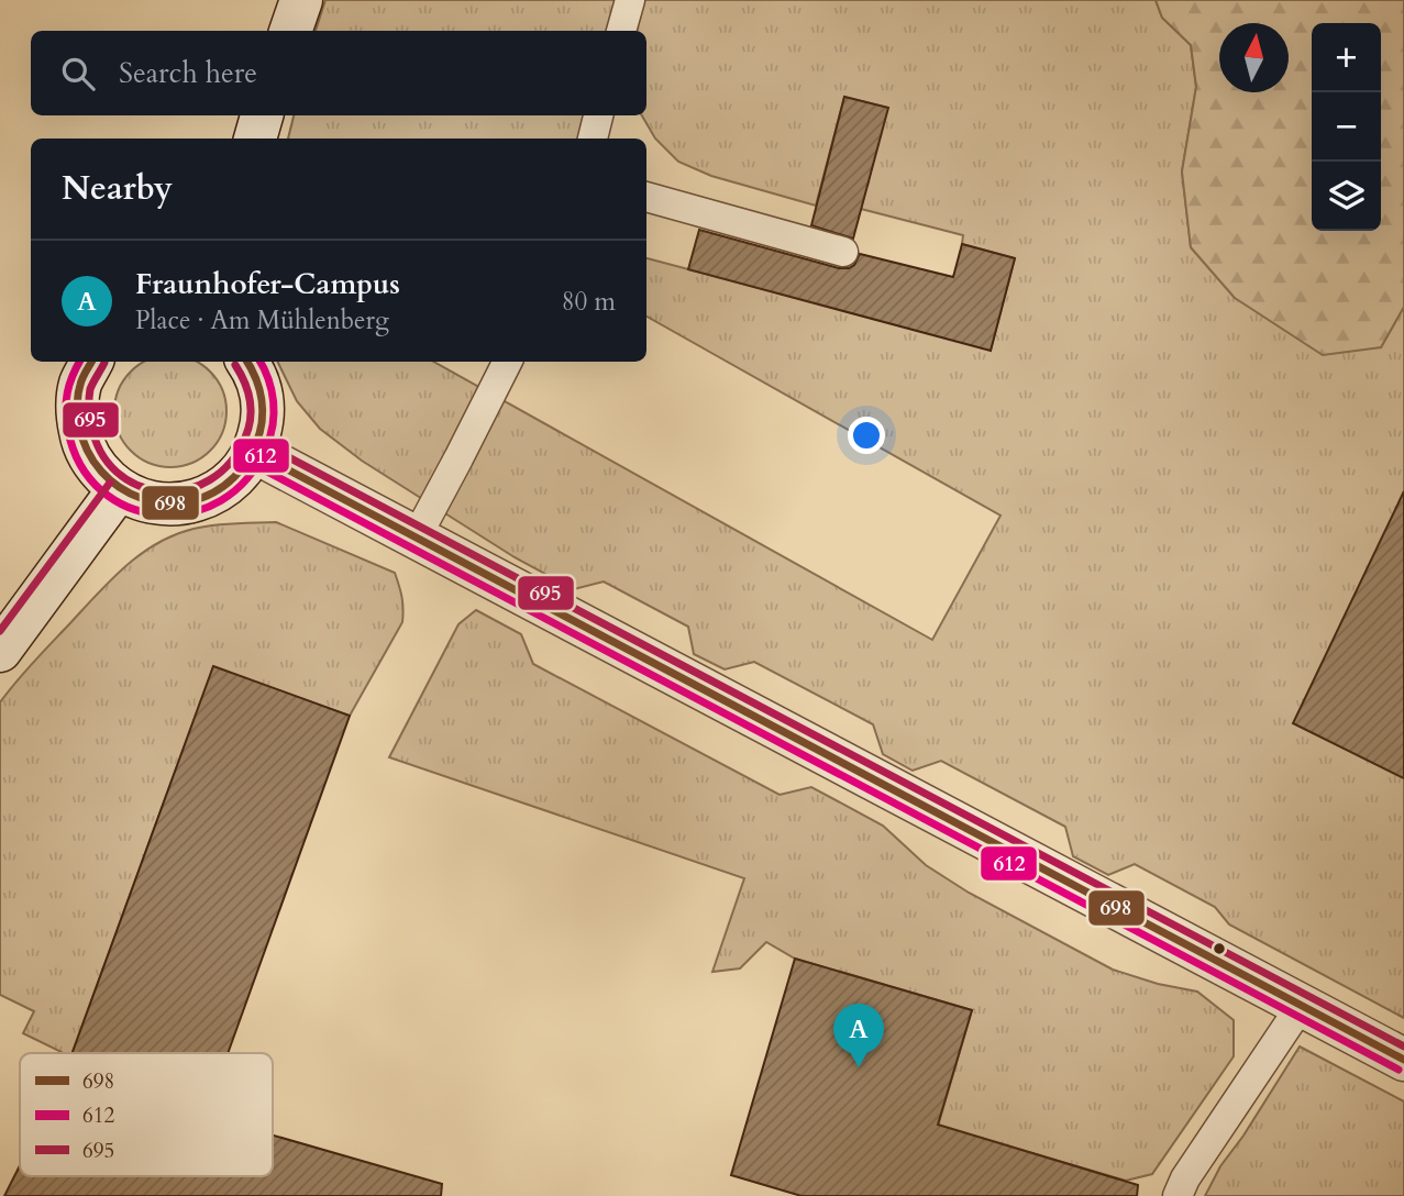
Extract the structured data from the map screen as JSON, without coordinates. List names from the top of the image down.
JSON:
{
  "lines": ["transit line 698", "transit line 612", "transit line 695"],
  "legend": ["698", "612", "695"],
  "north": "top",
  "page": {
    "map_buttons": ["+", "−"],
    "search": "Search here",
    "heading": "Nearby",
    "list": [
      {
        "mark": "A",
        "name": "Fraunhofer-Campus",
        "note": "Place · Am Mühlenberg",
        "value": "80 m"
      }
    ],
    "pins": "A"
  }
}
